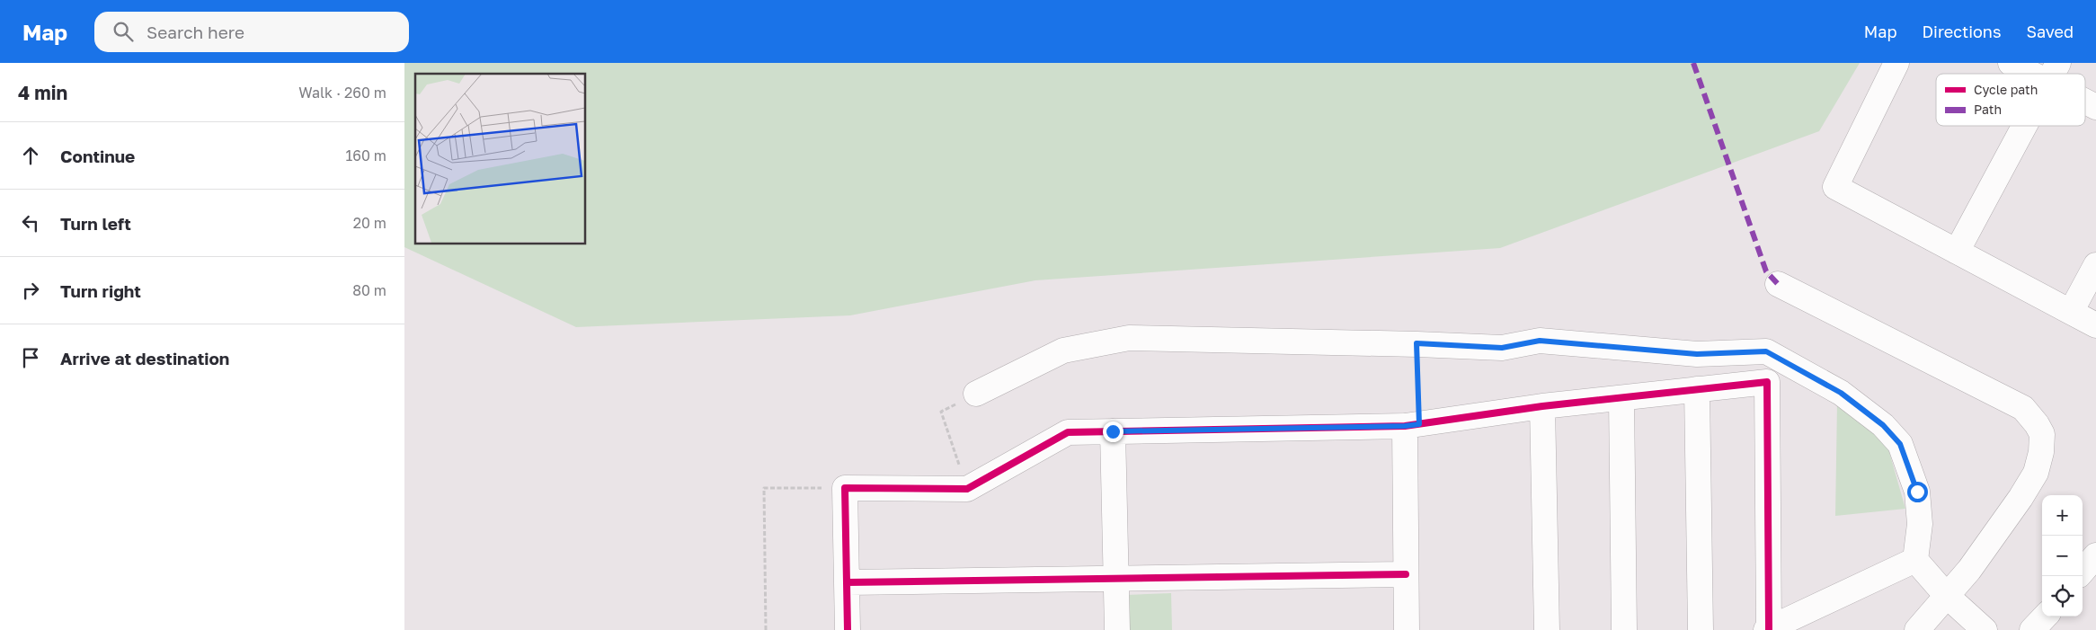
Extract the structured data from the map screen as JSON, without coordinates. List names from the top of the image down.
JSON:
{
  "legend": ["Cycle path", "Path"],
  "page": {
    "header": "Map",
    "search": "Search here",
    "nav": ["Map", "Directions", "Saved"],
    "heading": ["4 min", "Walk · 260 m"],
    "list": [
      ["Continue", "160 m"],
      ["Turn left", "20 m"],
      ["Turn right", "80 m"],
      "Arrive at destination"
    ],
    "map_buttons": ["+", "−"]
  }
}
